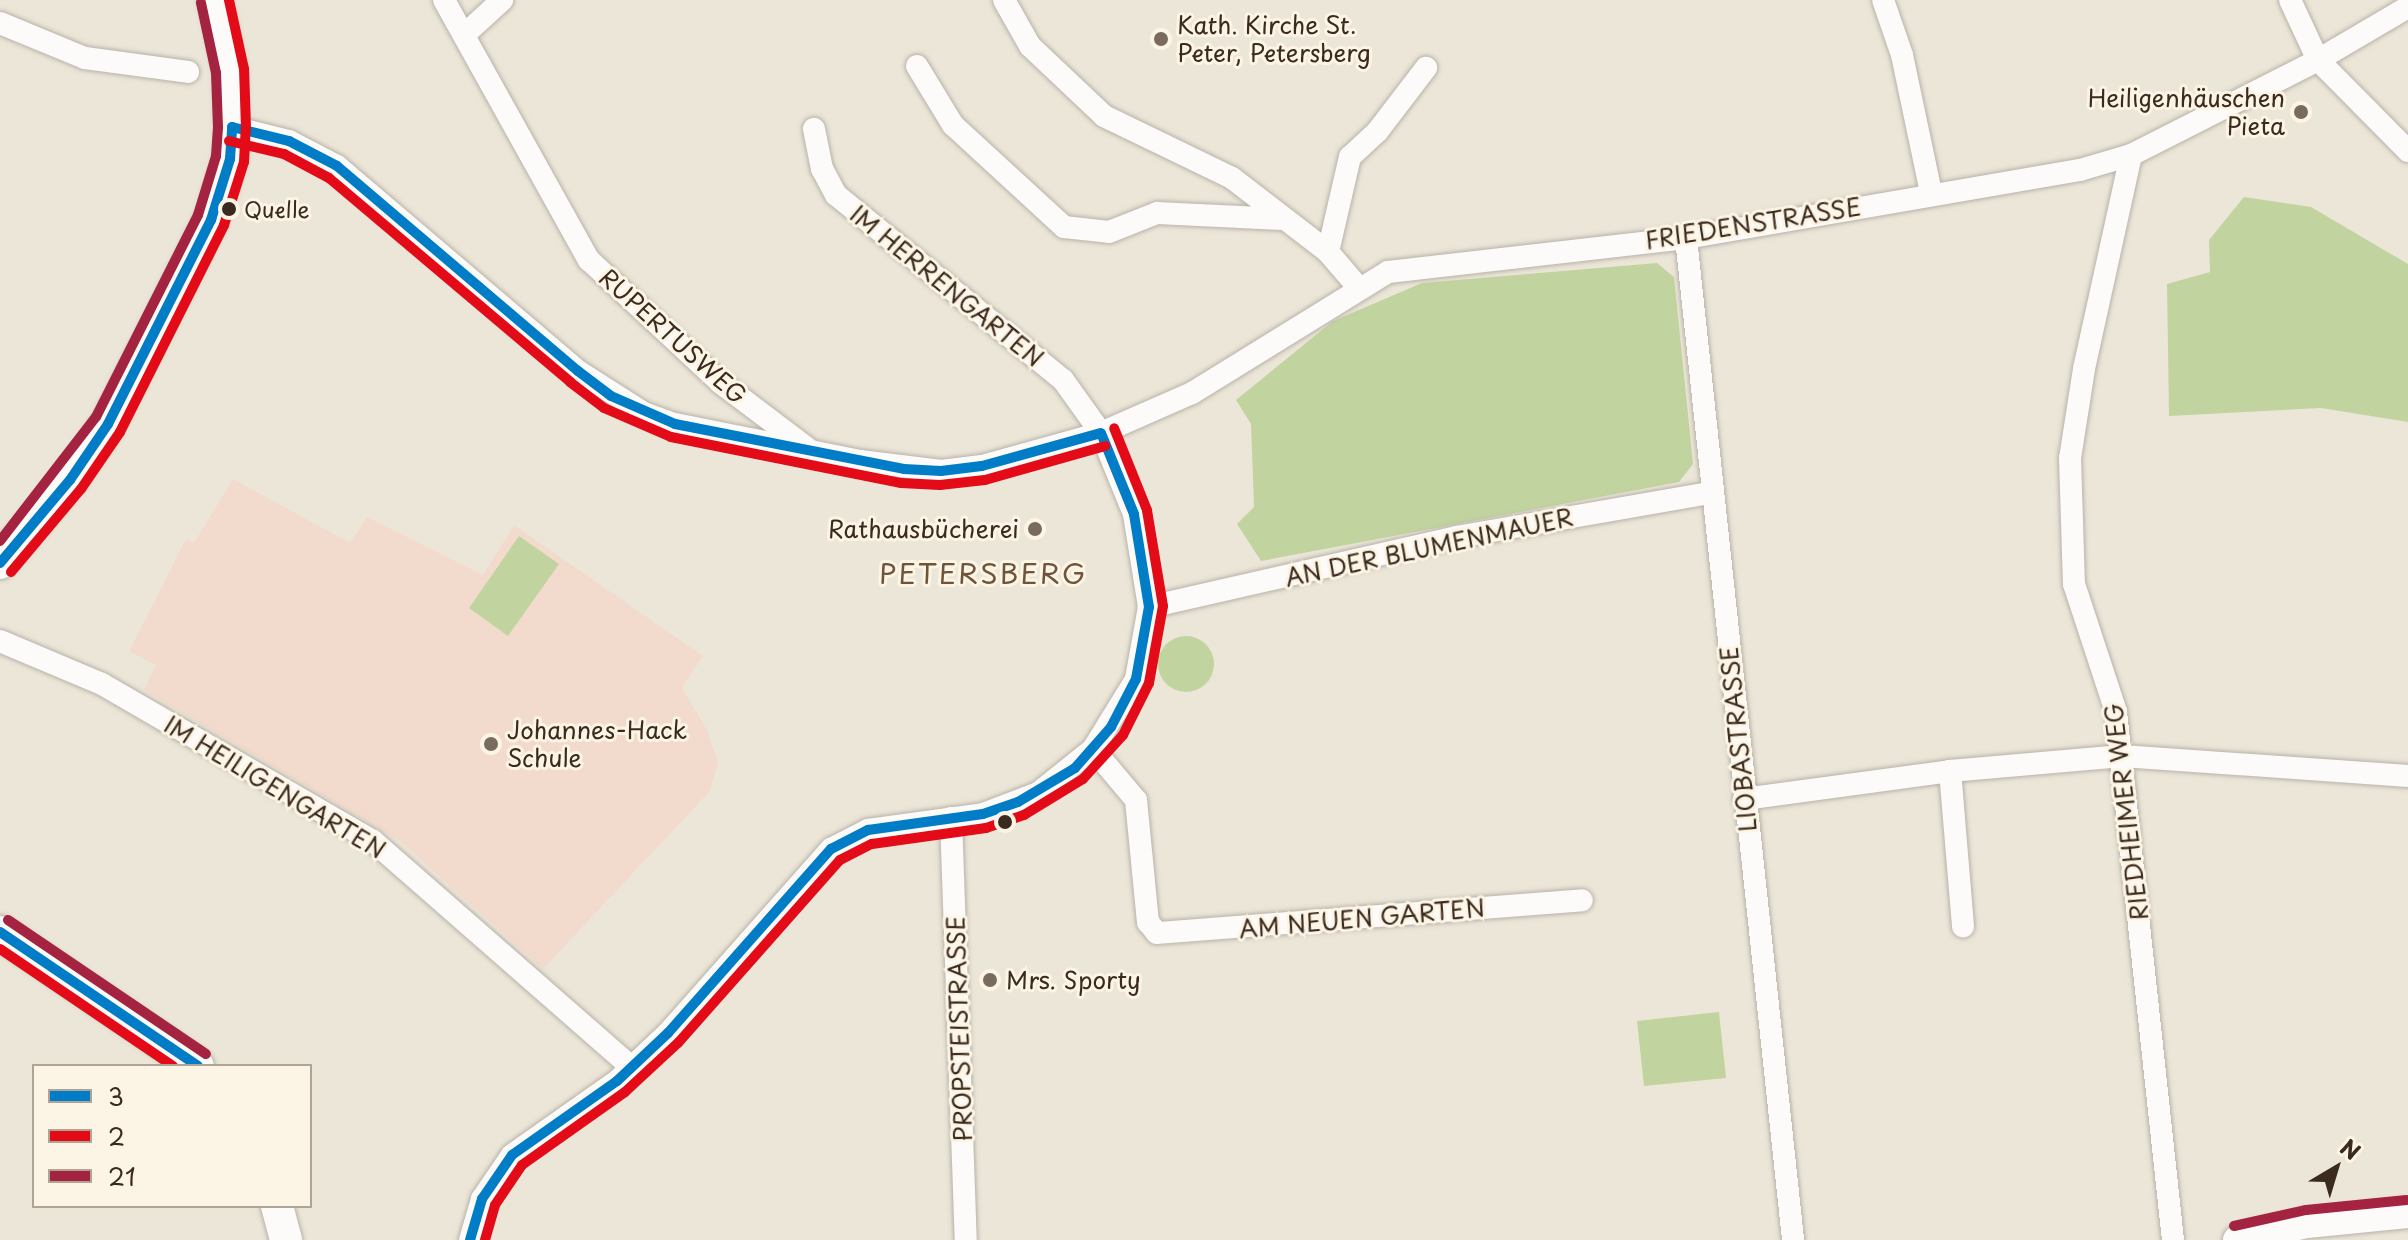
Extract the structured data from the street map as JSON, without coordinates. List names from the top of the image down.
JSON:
{
  "streets": {
    "street": [
      "FRIEDENSTRASSE",
      "IM HERRENGARTEN",
      "RUPERTUSWEG",
      "AN DER BLUMENMAUER",
      "LIOBASTRASSE",
      "IM HEILIGENGARTEN",
      "RIEDHEIMER WEG",
      "AM NEUEN GARTEN",
      "PROPSTEISTRASSE"
    ]
  },
  "crossings": [
    ["FRIEDENSTRASSE", "IM HERRENGARTEN"],
    ["FRIEDENSTRASSE", "RUPERTUSWEG"],
    ["FRIEDENSTRASSE", "LIOBASTRASSE"],
    ["FRIEDENSTRASSE", "RIEDHEIMER WEG"],
    ["IM HERRENGARTEN", "AN DER BLUMENMAUER"],
    ["IM HERRENGARTEN", "IM HEILIGENGARTEN"],
    ["IM HERRENGARTEN", "AM NEUEN GARTEN"],
    ["IM HERRENGARTEN", "PROPSTEISTRASSE"],
    ["AN DER BLUMENMAUER", "LIOBASTRASSE"]
  ],
  "districts": ["PETERSBERG"],
  "places": [
    "Kath. Kirche St. Peter, Petersberg",
    "Heiligenhäuschen Pieta",
    "Quelle",
    "Rathausbücherei",
    "Johannes-Hack Schule",
    "Mrs. Sporty"
  ],
  "lines": ["transit line 2", "transit line 21", "transit line 3"],
  "legend": ["3", "2", "21"],
  "north": "top right"
}
